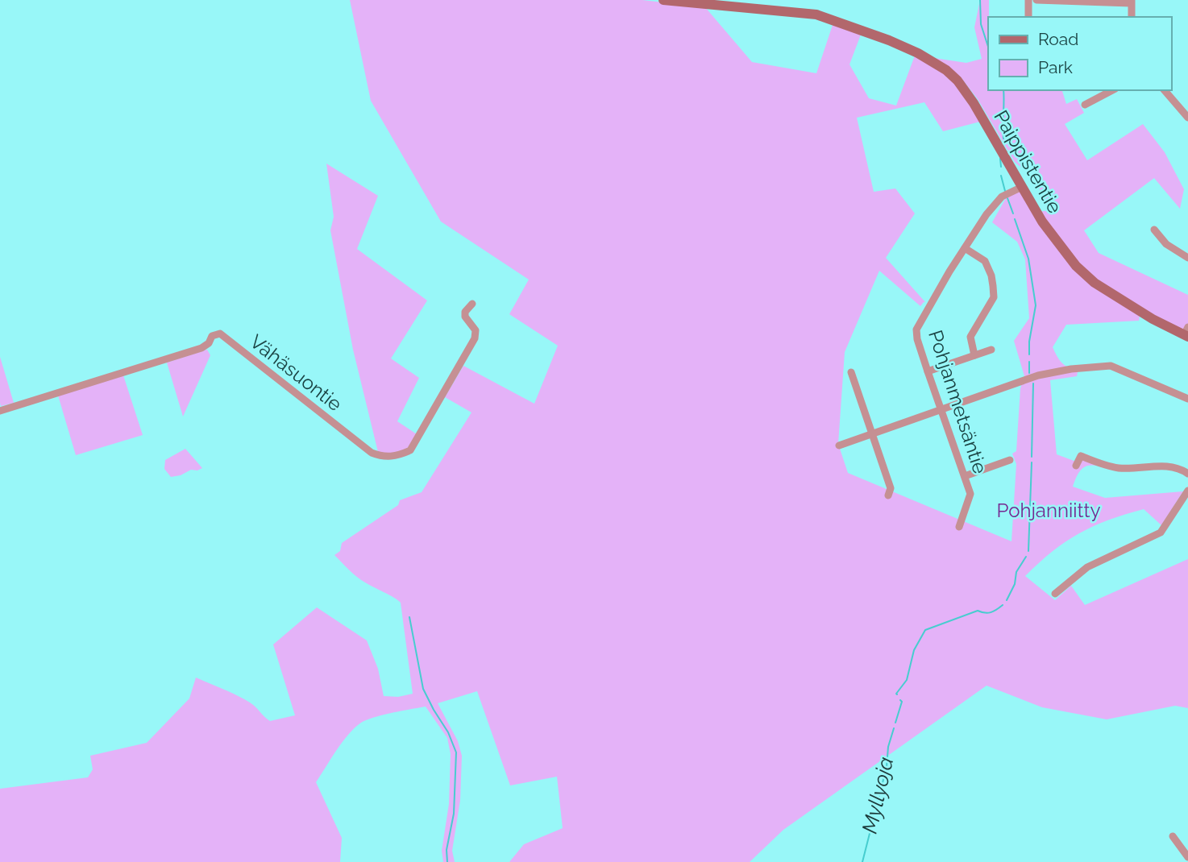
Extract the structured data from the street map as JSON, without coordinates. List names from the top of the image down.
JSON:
{
  "streets": {
    "street": ["Paippistentie", "Vähäsuontie", "Pohjanmetsäntie"]
  },
  "crossings": [
    ["Paippistentie", "Pohjanmetsäntie"]
  ],
  "water": ["Myllyoja"],
  "parks": ["Pohjanniitty"],
  "legend": ["Road", "Park"]
}
